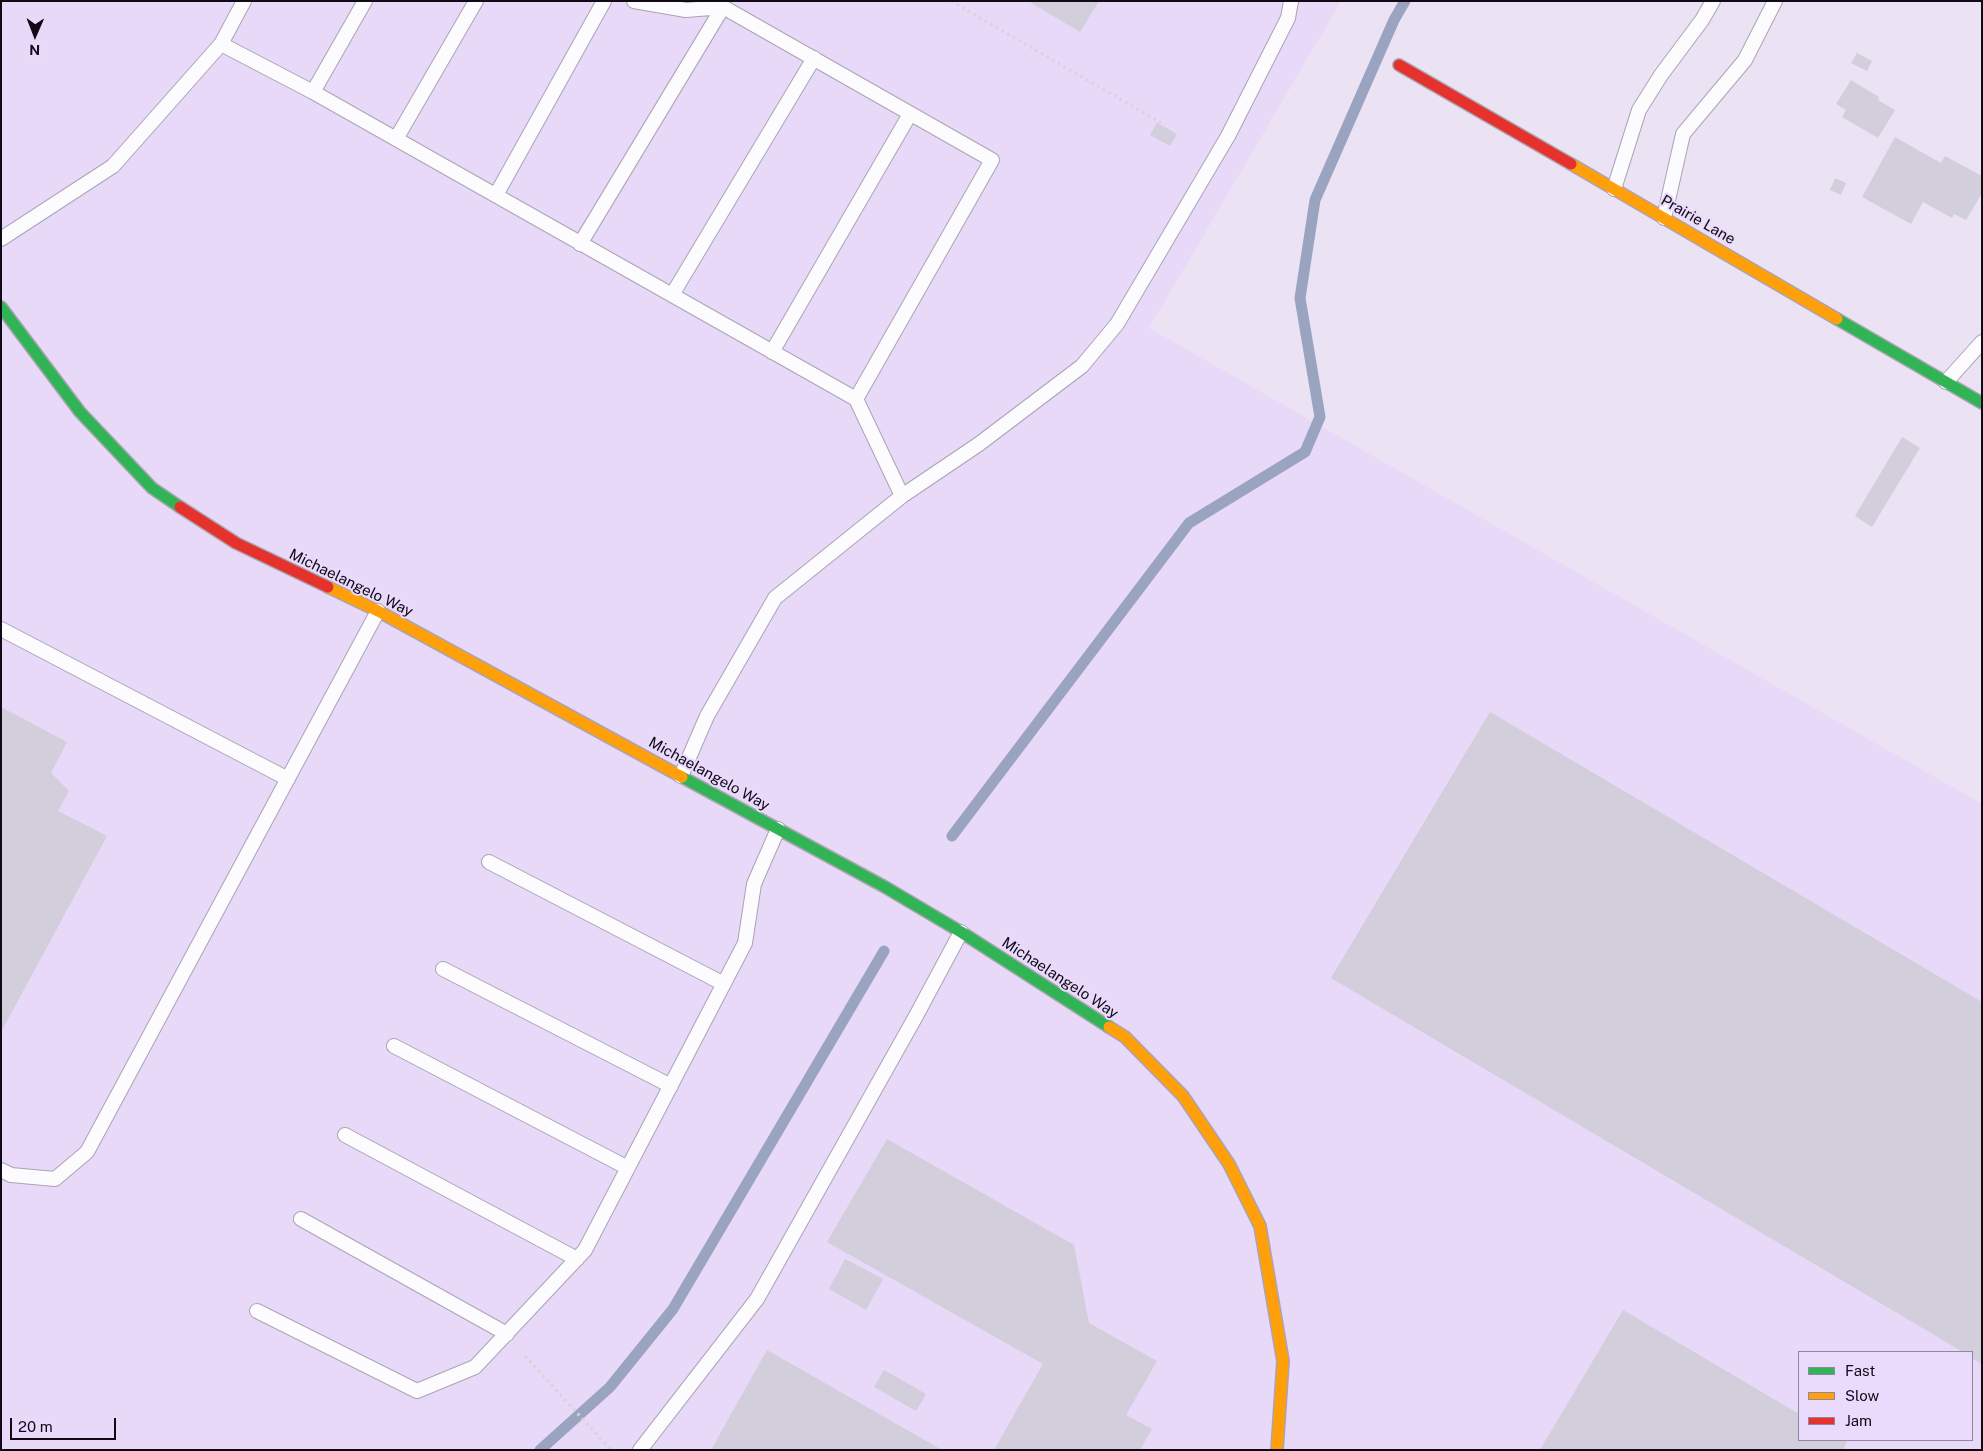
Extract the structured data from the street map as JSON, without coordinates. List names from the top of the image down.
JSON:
{
  "streets": {
    "street": ["Prairie Lane", "Michaelangelo Way"]
  },
  "legend": ["Fast", "Slow", "Jam"],
  "scale_bar": "20 m",
  "north": "bottom"
}
